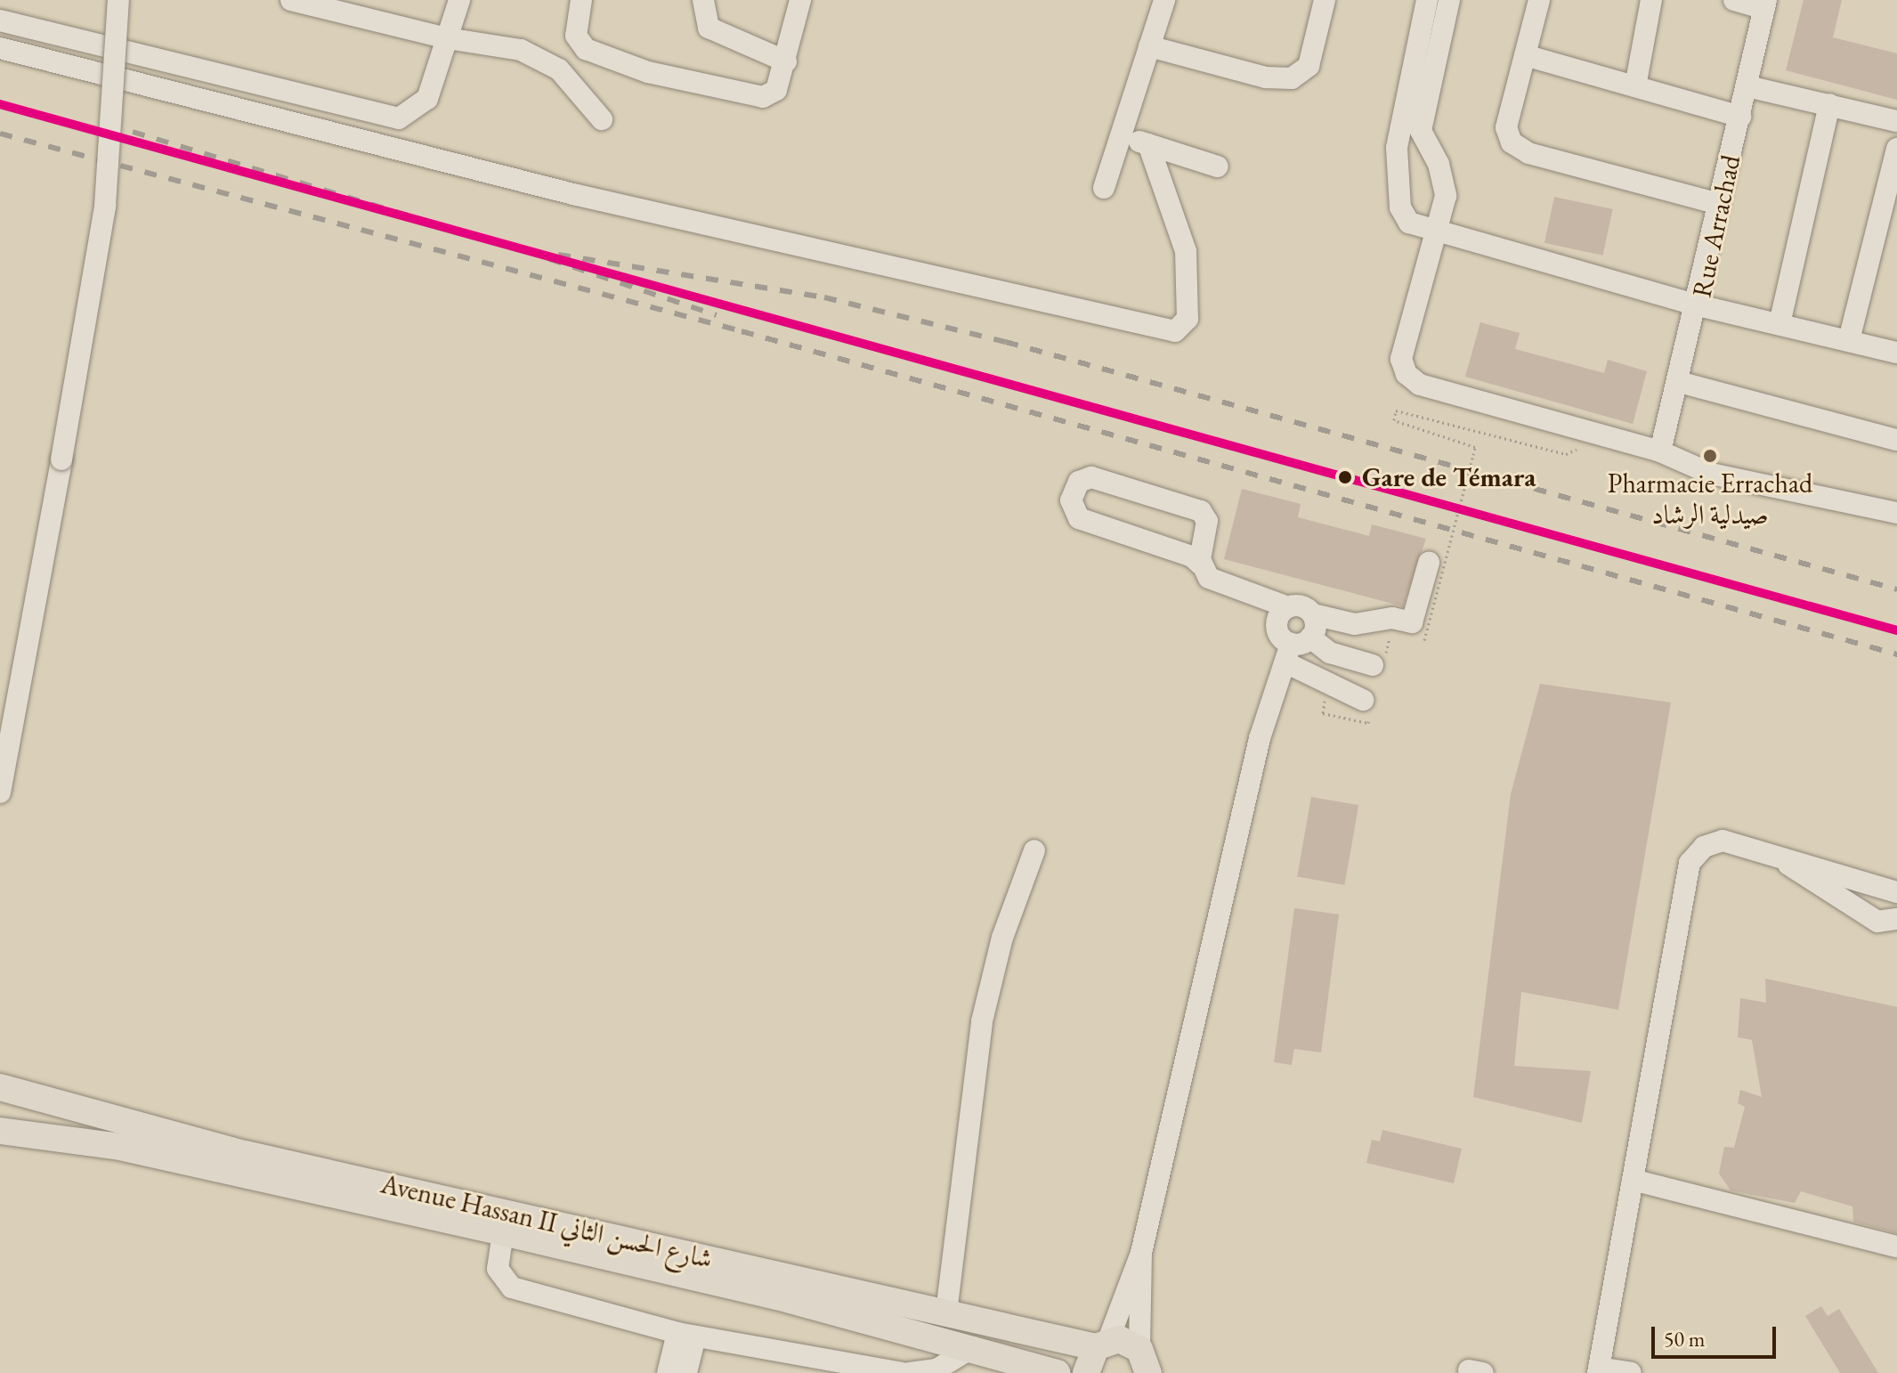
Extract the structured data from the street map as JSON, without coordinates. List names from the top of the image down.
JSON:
{
  "streets": {
    "main road": ["Avenue Hassan II شارع الحسن الثاني"],
    "street": ["Rue Arrachad"]
  },
  "places": ["Pharmacie Errachad صيدلية الرشاد", "Gare de Témara"],
  "scale_bar": "50 m"
}
